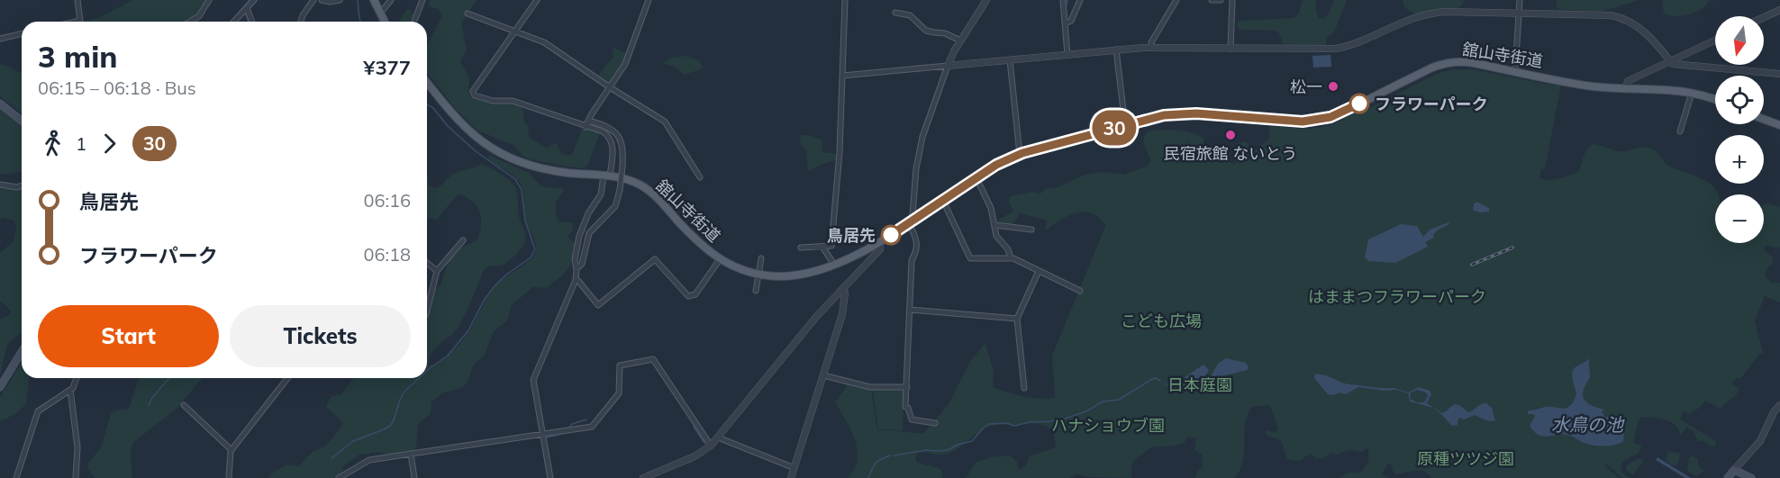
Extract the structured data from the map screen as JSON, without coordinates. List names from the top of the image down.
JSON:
{
  "streets": {
    "main road": ["舘山寺街道"]
  },
  "water": ["水鳥の池"],
  "parks": [
    "はままつフラワーパーク",
    "こども広場",
    "日本庭園",
    "ハナショウブ園",
    "原種ツツジ園"
  ],
  "places": [
    "松一",
    "フラワーパーク",
    "民宿旅館 ないとう",
    "鳥居先"
  ],
  "lines": ["bus line 30"],
  "north": "bottom",
  "page": {
    "on_map": "30",
    "map_buttons": ["+", "−"],
    "heading": ["3 min", "06:15 – 06:18 · Bus", "¥377"],
    "legs": ["1", "30"],
    "list": [
      {
        "name": "鳥居先",
        "value": "06:16"
      },
      {
        "name": "フラワーパーク",
        "value": "06:18"
      }
    ],
    "buttons": ["Start", "Tickets"]
  }
}
